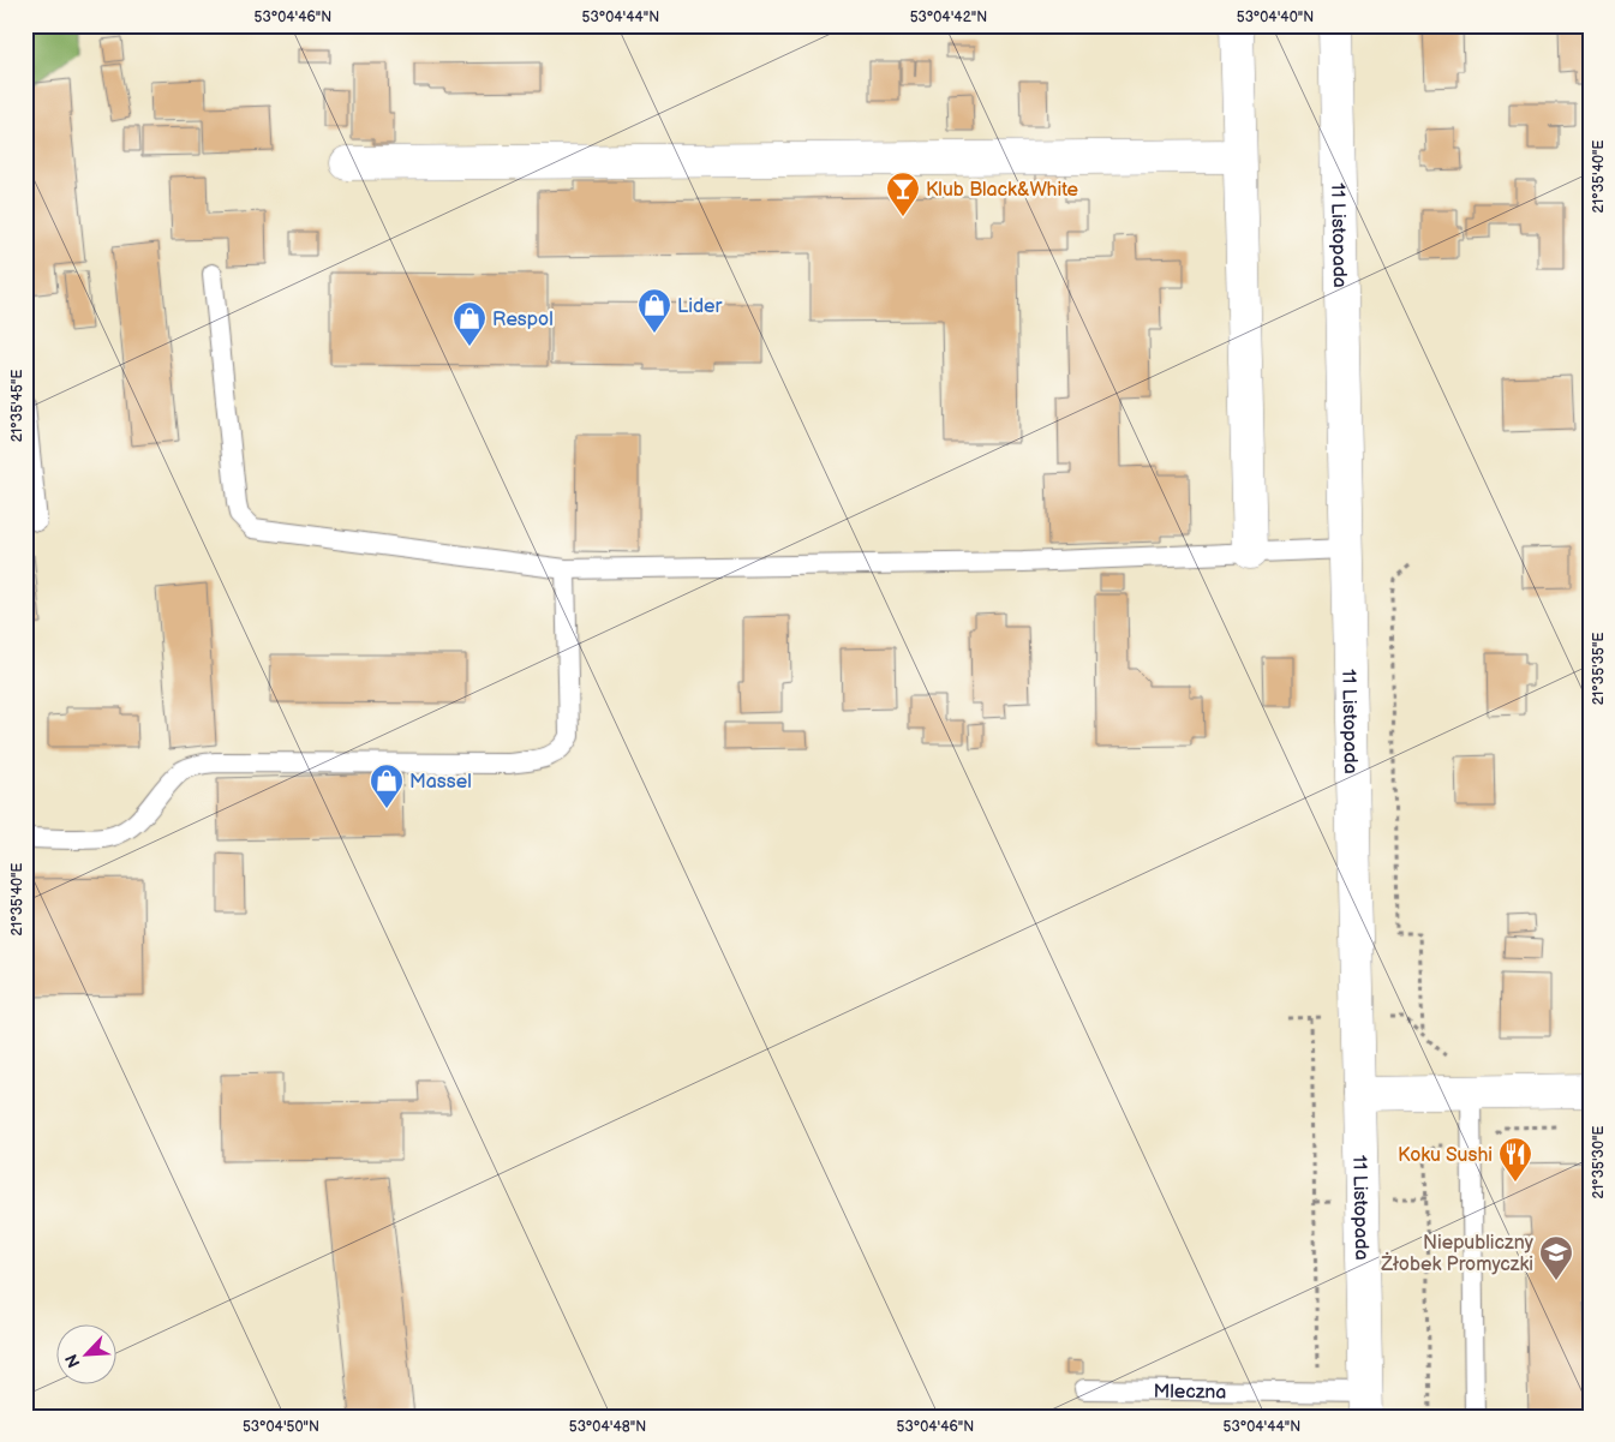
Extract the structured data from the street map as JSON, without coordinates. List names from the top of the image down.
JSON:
{
  "streets": {
    "street": ["11 Listopada"],
    "lane": ["Mleczna"]
  },
  "crossings": [
    ["11 Listopada", "Mleczna"]
  ],
  "places": {
    "bar": ["Klub Black&White"],
    "shop": ["Lider", "Respol", "Massel"],
    "restaurant": ["Koku Sushi"],
    "school or university": ["Niepubliczny Żłobek Promyczki"]
  },
  "north": "bottom left",
  "coordinates": [
    "53°04'46\"N",
    "53°04'44\"N",
    "53°04'42\"N",
    "53°04'40\"N",
    "21°35'40\"E",
    "21°35'45\"E",
    "21°35'35\"E",
    "21°35'30\"E",
    "53°04'50\"N",
    "53°04'48\"N"
  ]
}
